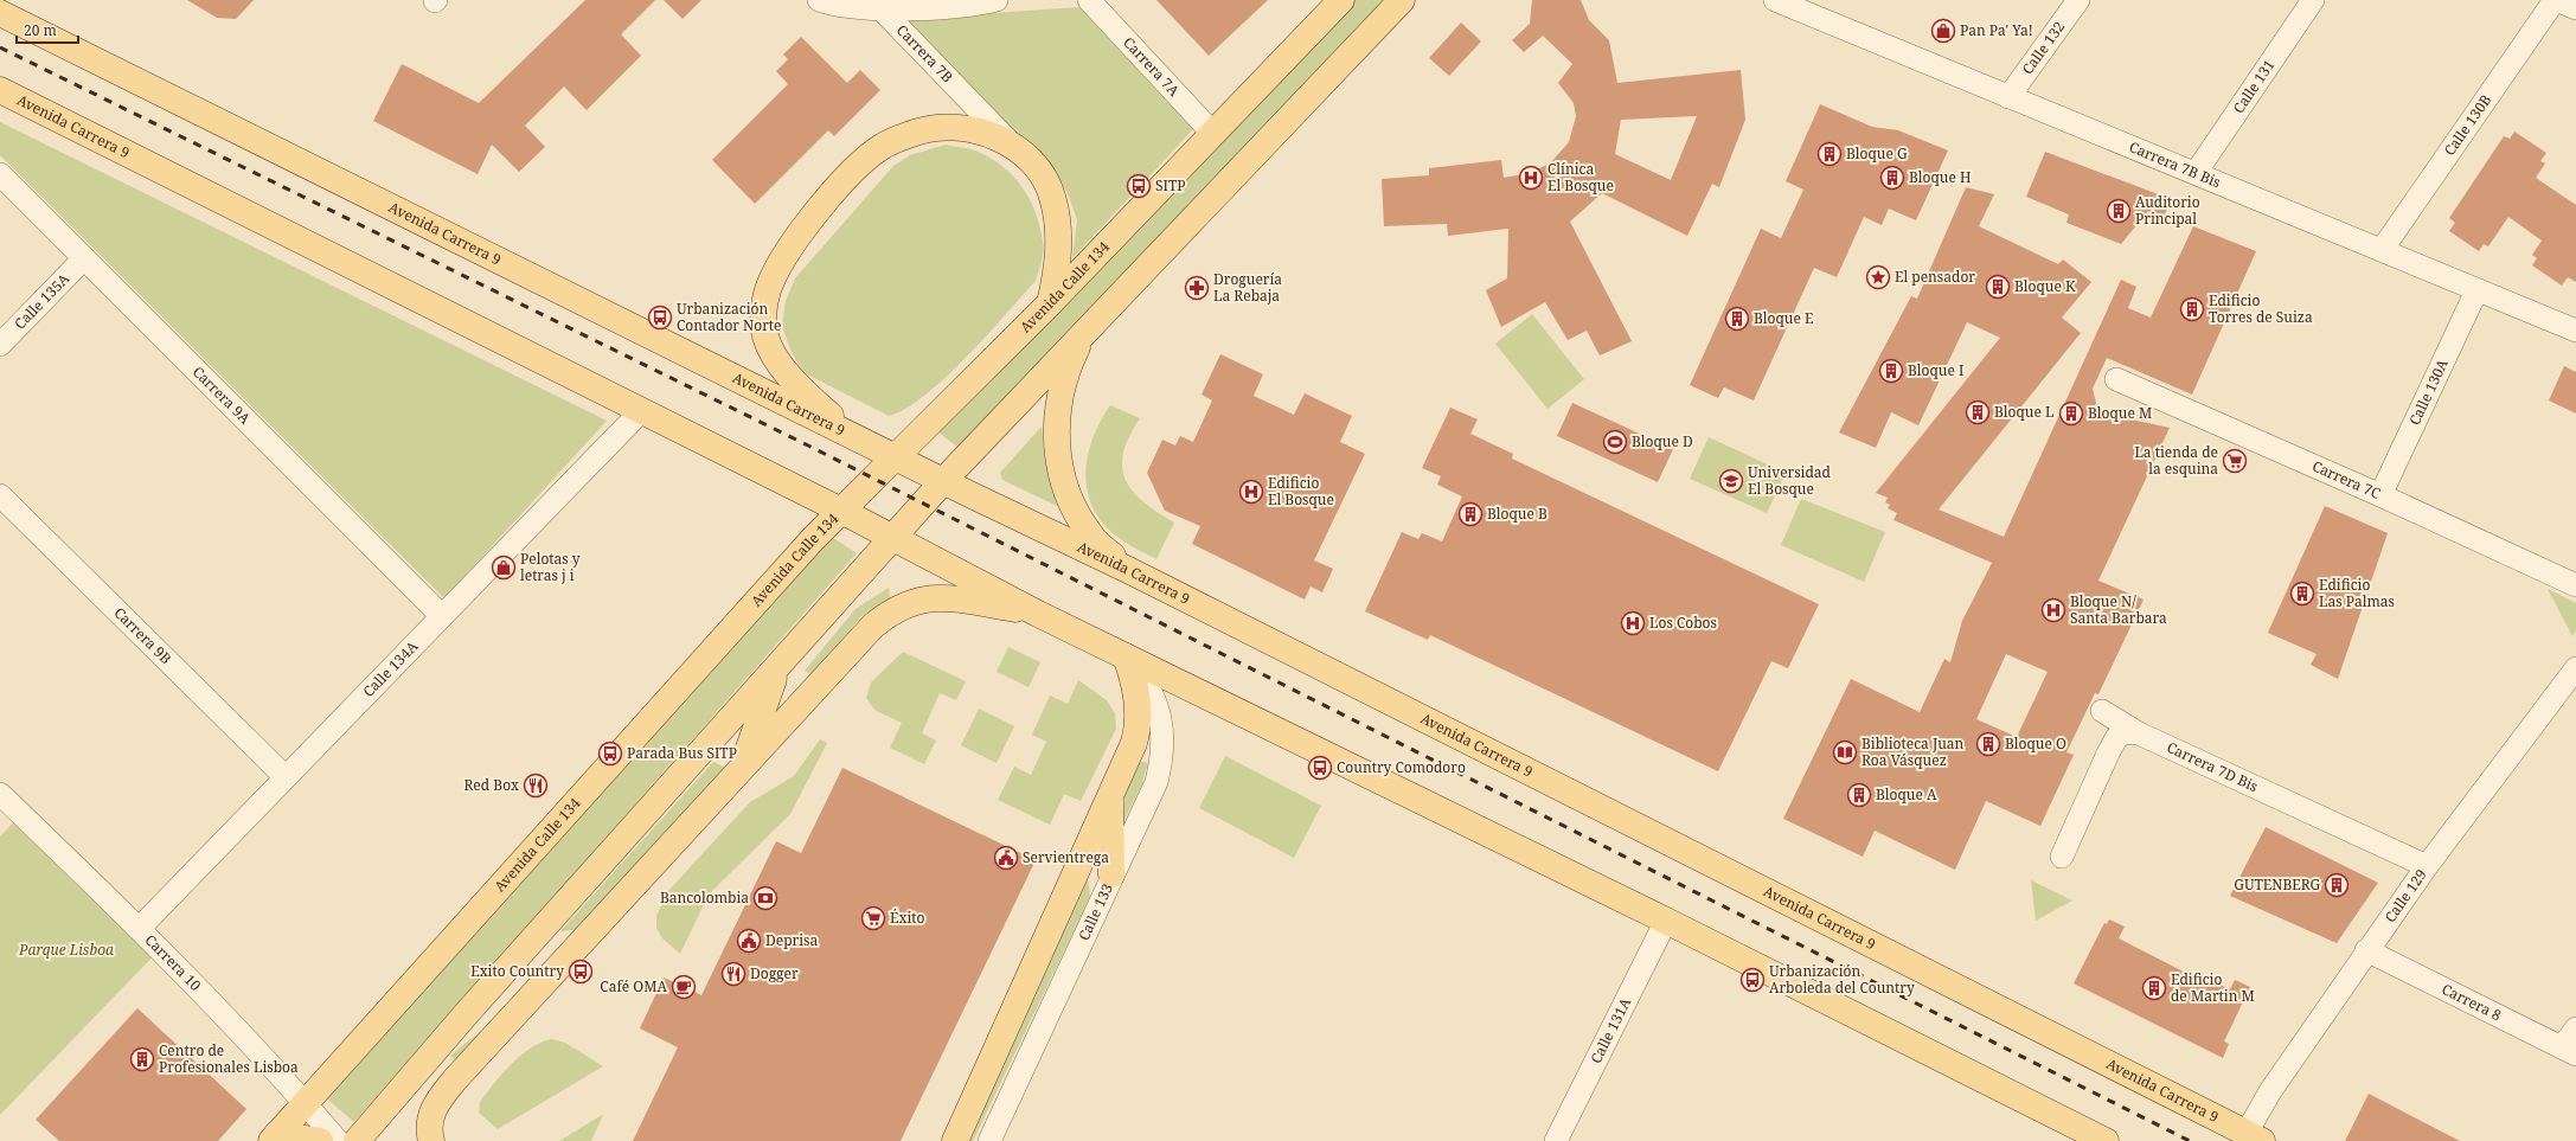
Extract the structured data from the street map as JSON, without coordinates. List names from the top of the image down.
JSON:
{
  "streets": {
    "main road": ["Avenida Carrera 9", "Avenida Calle 134"],
    "street": [
      "Calle 132",
      "Carrera 7B",
      "Carrera 7A",
      "Calle 131",
      "Calle 130B",
      "Carrera 7B Bis",
      "Calle 135A",
      "Calle 130A",
      "Carrera 9A",
      "Carrera 7C",
      "Carrera 9B",
      "Calle 134A",
      "Carrera 7D Bis",
      "Calle 129",
      "Calle 133",
      "Carrera 10",
      "Carrera 8",
      "Calle 131A"
    ]
  },
  "crossings": [
    ["Calle 132", "Carrera 7B Bis"],
    ["Carrera 7A", "Avenida Calle 134"],
    ["Calle 131", "Carrera 7B Bis"],
    ["Calle 130B", "Carrera 7B Bis"],
    ["Avenida Carrera 9", "Avenida Calle 134"],
    ["Avenida Carrera 9", "Calle 134A"],
    ["Avenida Carrera 9", "Calle 129"],
    ["Avenida Carrera 9", "Calle 133"],
    ["Avenida Carrera 9", "Calle 131A"],
    ["Carrera 7B Bis", "Calle 130A"],
    ["Avenida Calle 134", "Carrera 10"],
    ["Calle 135A", "Carrera 9A"],
    ["Calle 130A", "Carrera 7C"],
    ["Carrera 9A", "Calle 134A"],
    ["Carrera 9B", "Calle 134A"],
    ["Calle 134A", "Carrera 10"],
    ["Carrera 7D Bis", "Calle 129"],
    ["Calle 129", "Carrera 8"]
  ],
  "parks": ["Parque Lisboa"],
  "places": {
    "shop": ["Pan Pa' Ya!", "Pelotas y letras j i"],
    "building": [
      "Bloque G",
      "Bloque H",
      "Auditorio Principal",
      "Bloque K",
      "Edificio Torres de Suiza",
      "Bloque E",
      "Bloque I",
      "Bloque L",
      "Bloque M",
      "Bloque B",
      "Edificio Las Palmas",
      "Bloque O",
      "Bloque A",
      "GUTENBERG",
      "Edificio de Martin M",
      "Centro de Profesionales Lisboa"
    ],
    "hospital": [
      "Clínica El Bosque",
      "Edificio El Bosque",
      "Bloque N/ Santa Barbara",
      "Los Cobos"
    ],
    "bus stop": [
      "SITP",
      "Urbanización Contador Norte",
      "Parada Bus SITP",
      "Country Comodoro",
      "Exito Country",
      "Urbanización Arboleda del Country"
    ],
    "place": ["El pensador"],
    "pharmacy": ["Droguería La Rebaja"],
    "sports": ["Bloque D"],
    "supermarket": ["La tienda de la esquina", "Éxito"],
    "school or university": ["Universidad El Bosque"],
    "library": ["Biblioteca Juan Roa Vásquez"],
    "restaurant": ["Red Box", "Dogger"],
    "public building": ["Servientrega", "Deprisa"],
    "bank": ["Bancolombia"],
    "cafe": ["Café OMA"]
  },
  "scale_bar": "20 m"
}
